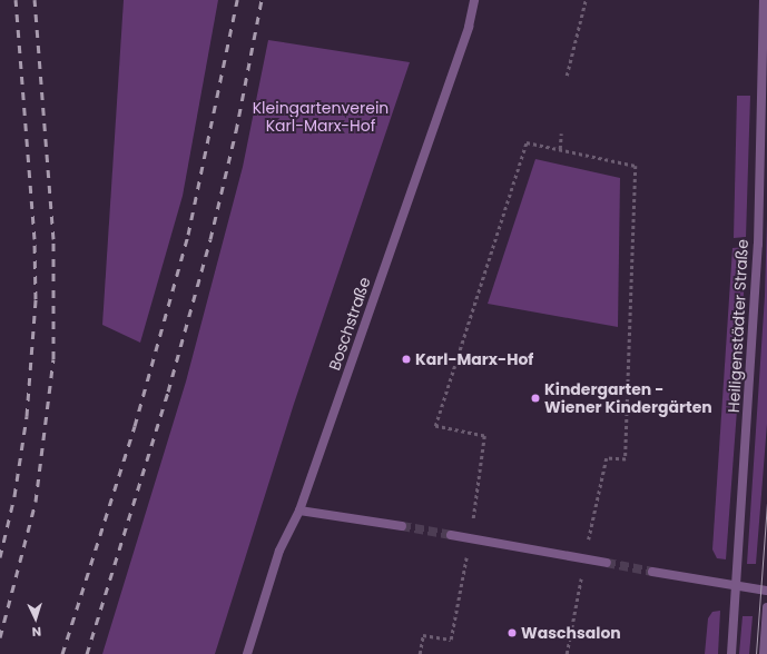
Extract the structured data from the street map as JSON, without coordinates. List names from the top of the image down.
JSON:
{
  "streets": {
    "street": ["Boschstraße", "Heiligenstädter Straße"]
  },
  "parks": ["Kleingartenverein Karl-Marx-Hof"],
  "places": ["Karl-Marx-Hof", "Kindergarten - Wiener Kindergärten", "Waschsalon"],
  "north": "bottom"
}
